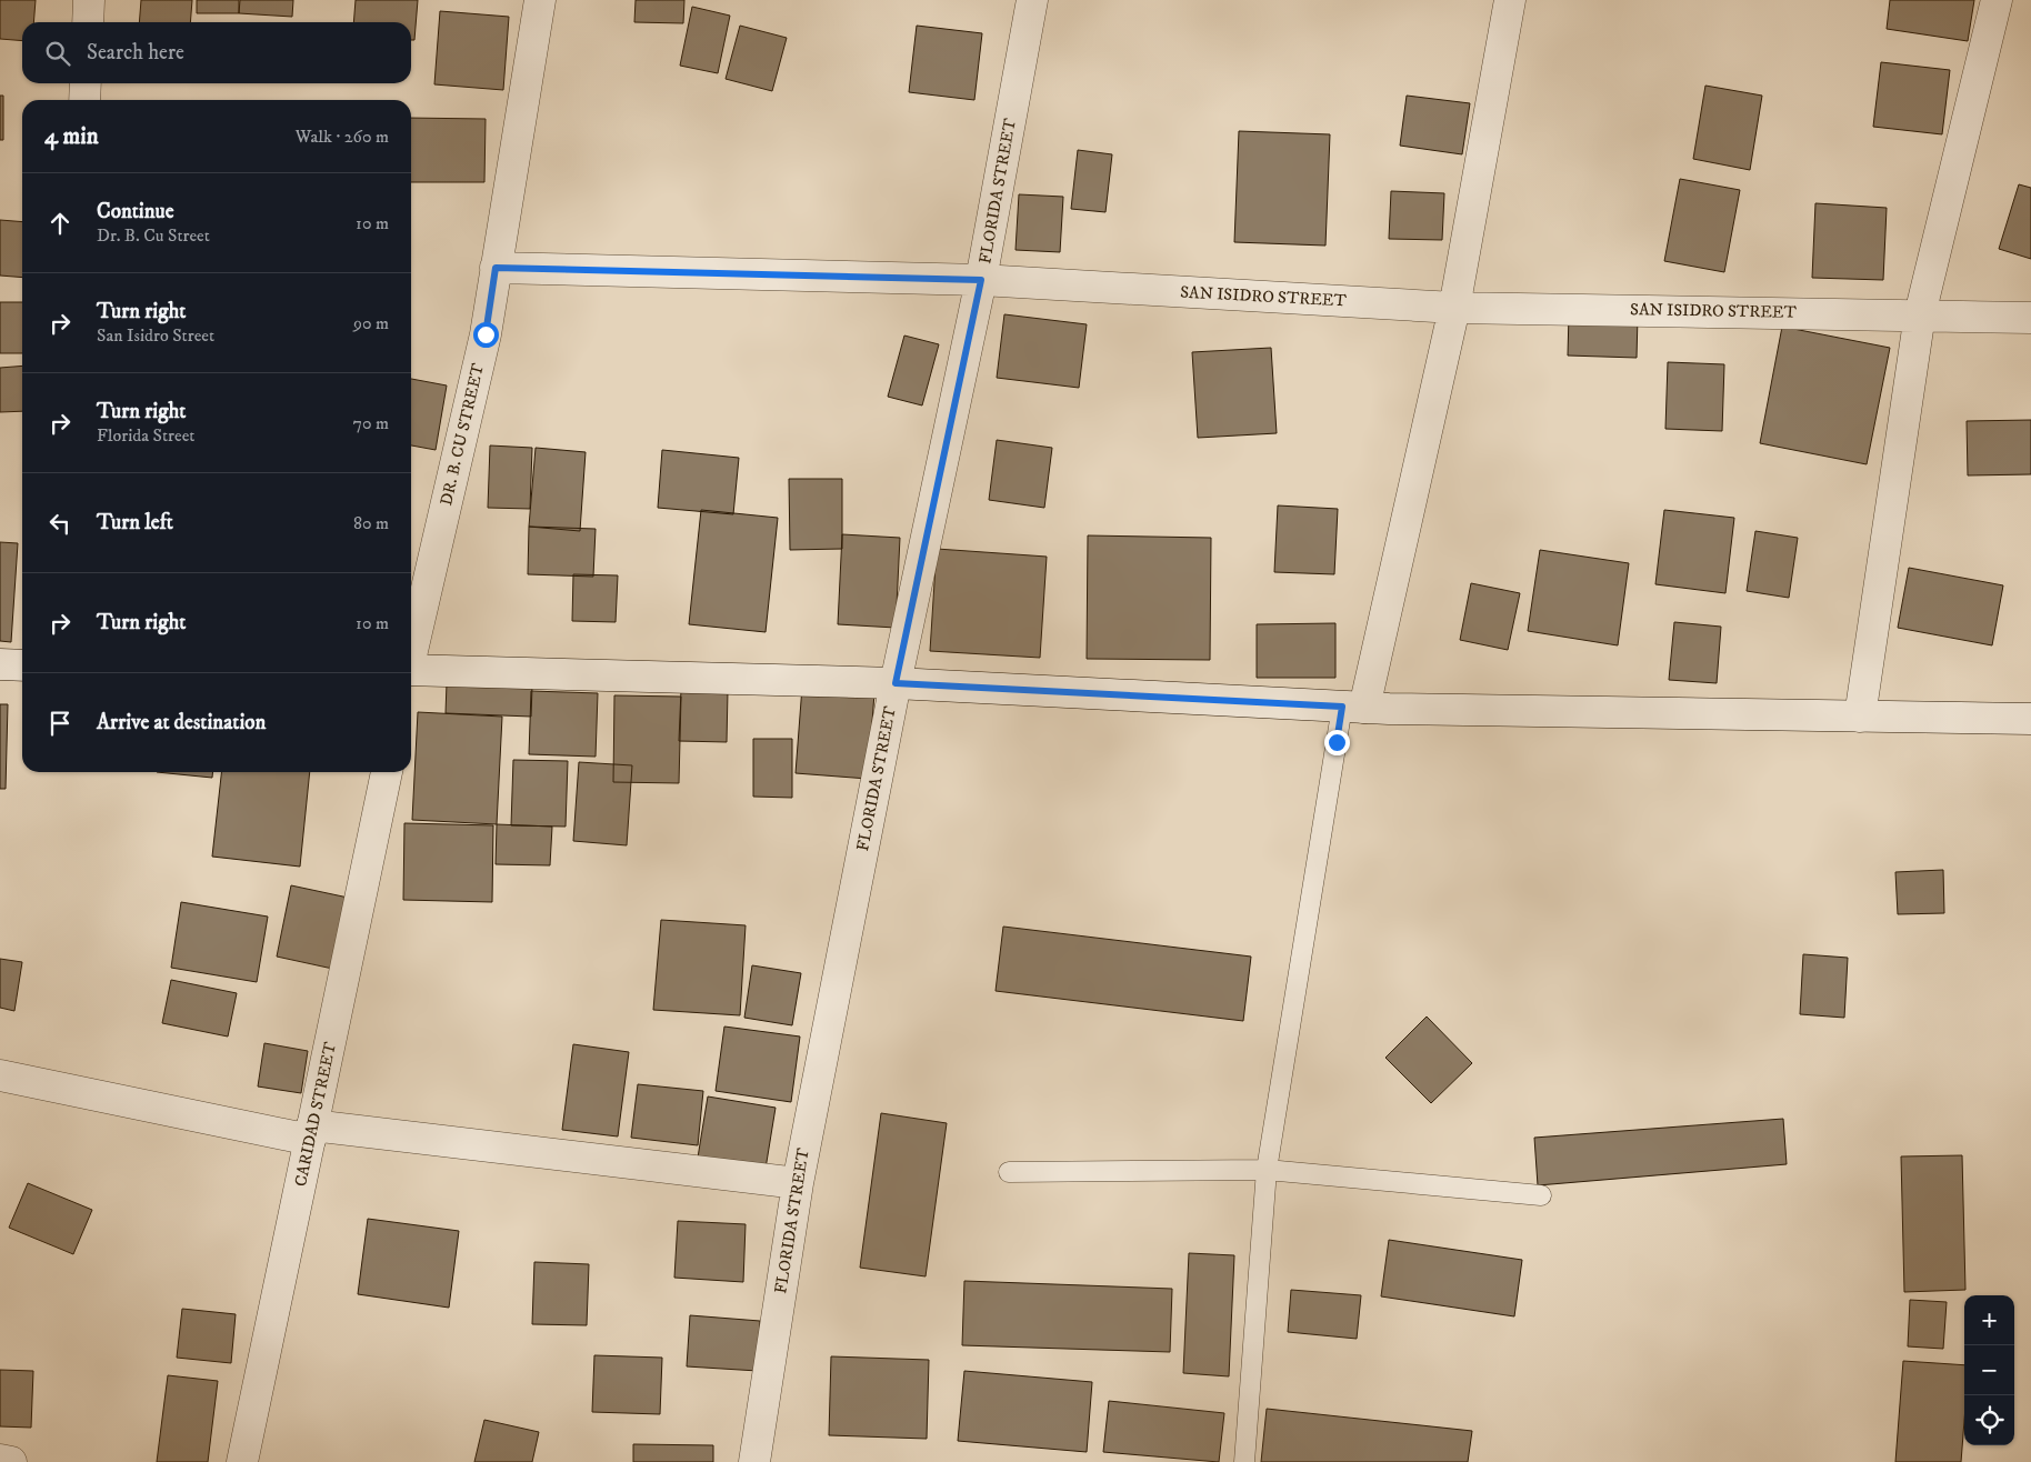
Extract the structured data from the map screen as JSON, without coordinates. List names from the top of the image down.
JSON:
{
  "streets": {
    "street": [
      "FLORIDA STREET",
      "SAN ISIDRO STREET",
      "DR. B. CU STREET",
      "CARIDAD STREET"
    ]
  },
  "crossings": [
    ["FLORIDA STREET", "SAN ISIDRO STREET"],
    ["SAN ISIDRO STREET", "DR. B. CU STREET"]
  ],
  "page": {
    "search": "Search here",
    "heading": ["4 min", "Walk · 260 m"],
    "list": [
      ["Continue", "Dr. B. Cu Street", "10 m"],
      ["Turn right", "San Isidro Street", "90 m"],
      ["Turn right", "Florida Street", "70 m"],
      ["Turn left", "80 m"],
      ["Turn right", "10 m"],
      "Arrive at destination"
    ],
    "map_buttons": ["+", "−"]
  }
}
